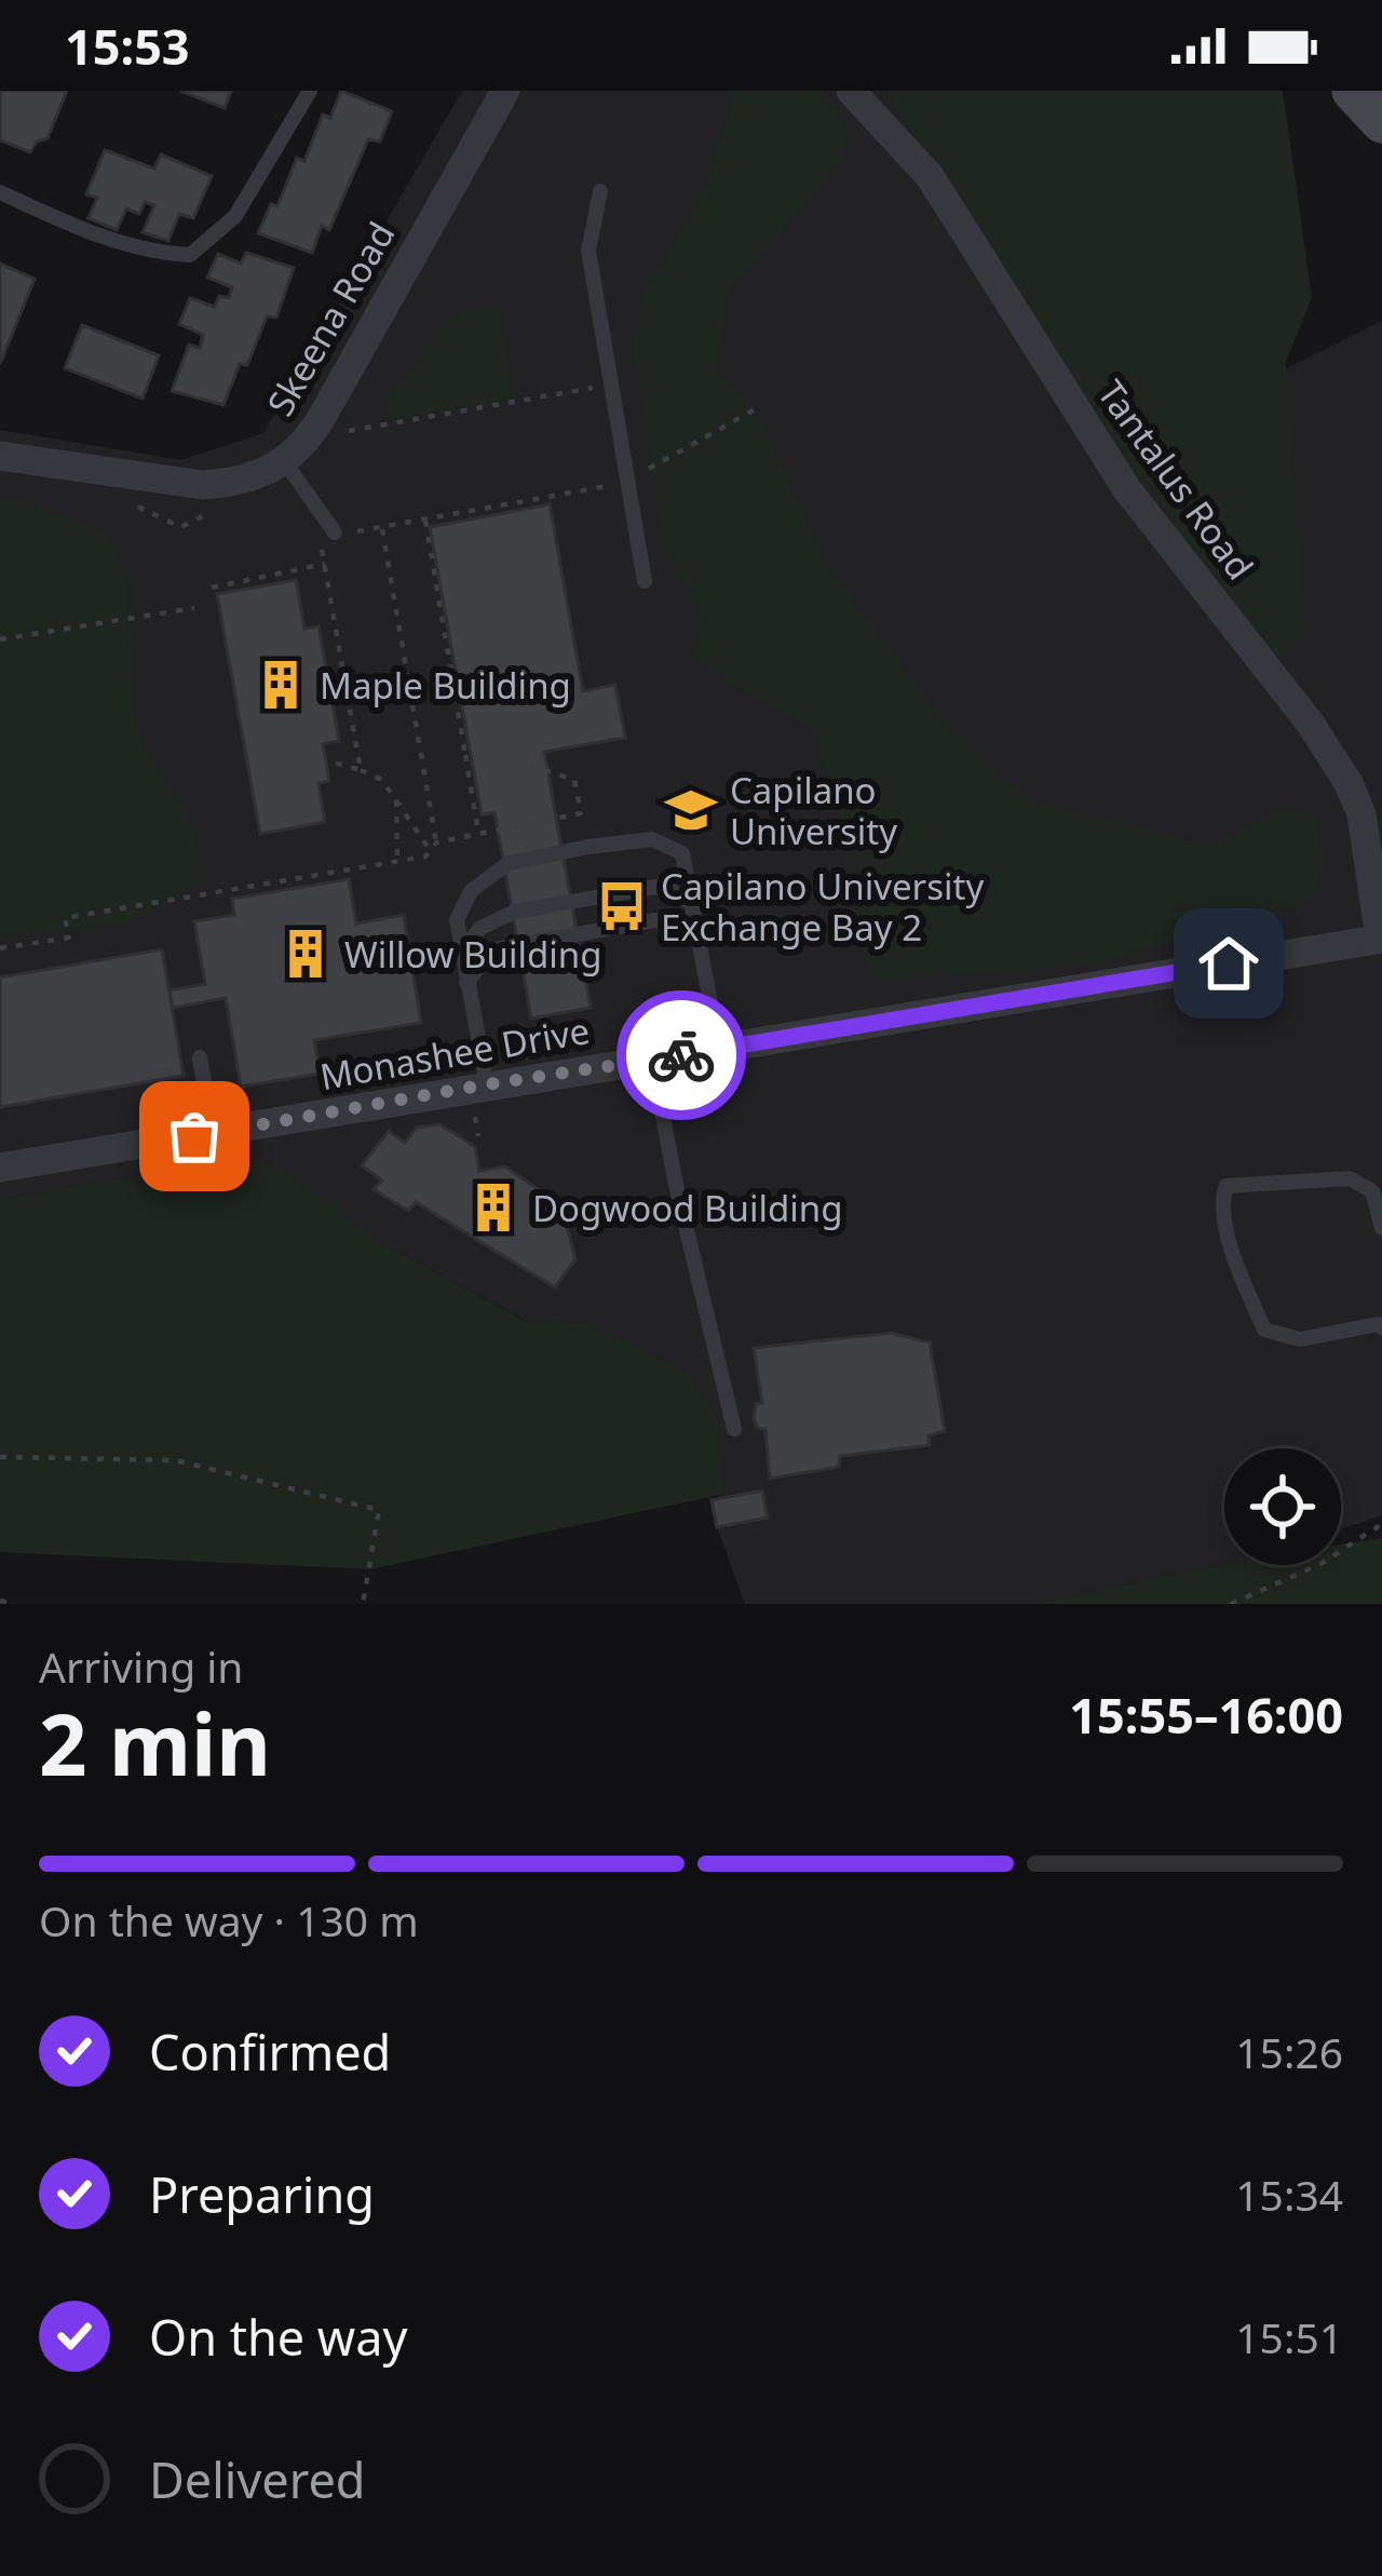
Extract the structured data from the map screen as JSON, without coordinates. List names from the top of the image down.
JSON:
{
  "streets": {
    "street": ["Skeena Road", "Tantalus Road", "Monashee Drive"]
  },
  "crossings": [
    ["Tantalus Road", "Monashee Drive"]
  ],
  "places": {
    "building": ["Maple Building", "Willow Building", "Dogwood Building"],
    "school or university": ["Capilano University"],
    "bus stop": ["Capilano University Exchange Bay 2"]
  },
  "page": {
    "status": "15:53",
    "heading": ["2 min", "Arriving in", "15:55–16:00"],
    "bar": "On the way · 130 m",
    "list": [
      ["Confirmed", "15:26"],
      ["Preparing", "15:34"],
      ["On the way", "15:51"],
      "Delivered"
    ]
  }
}
